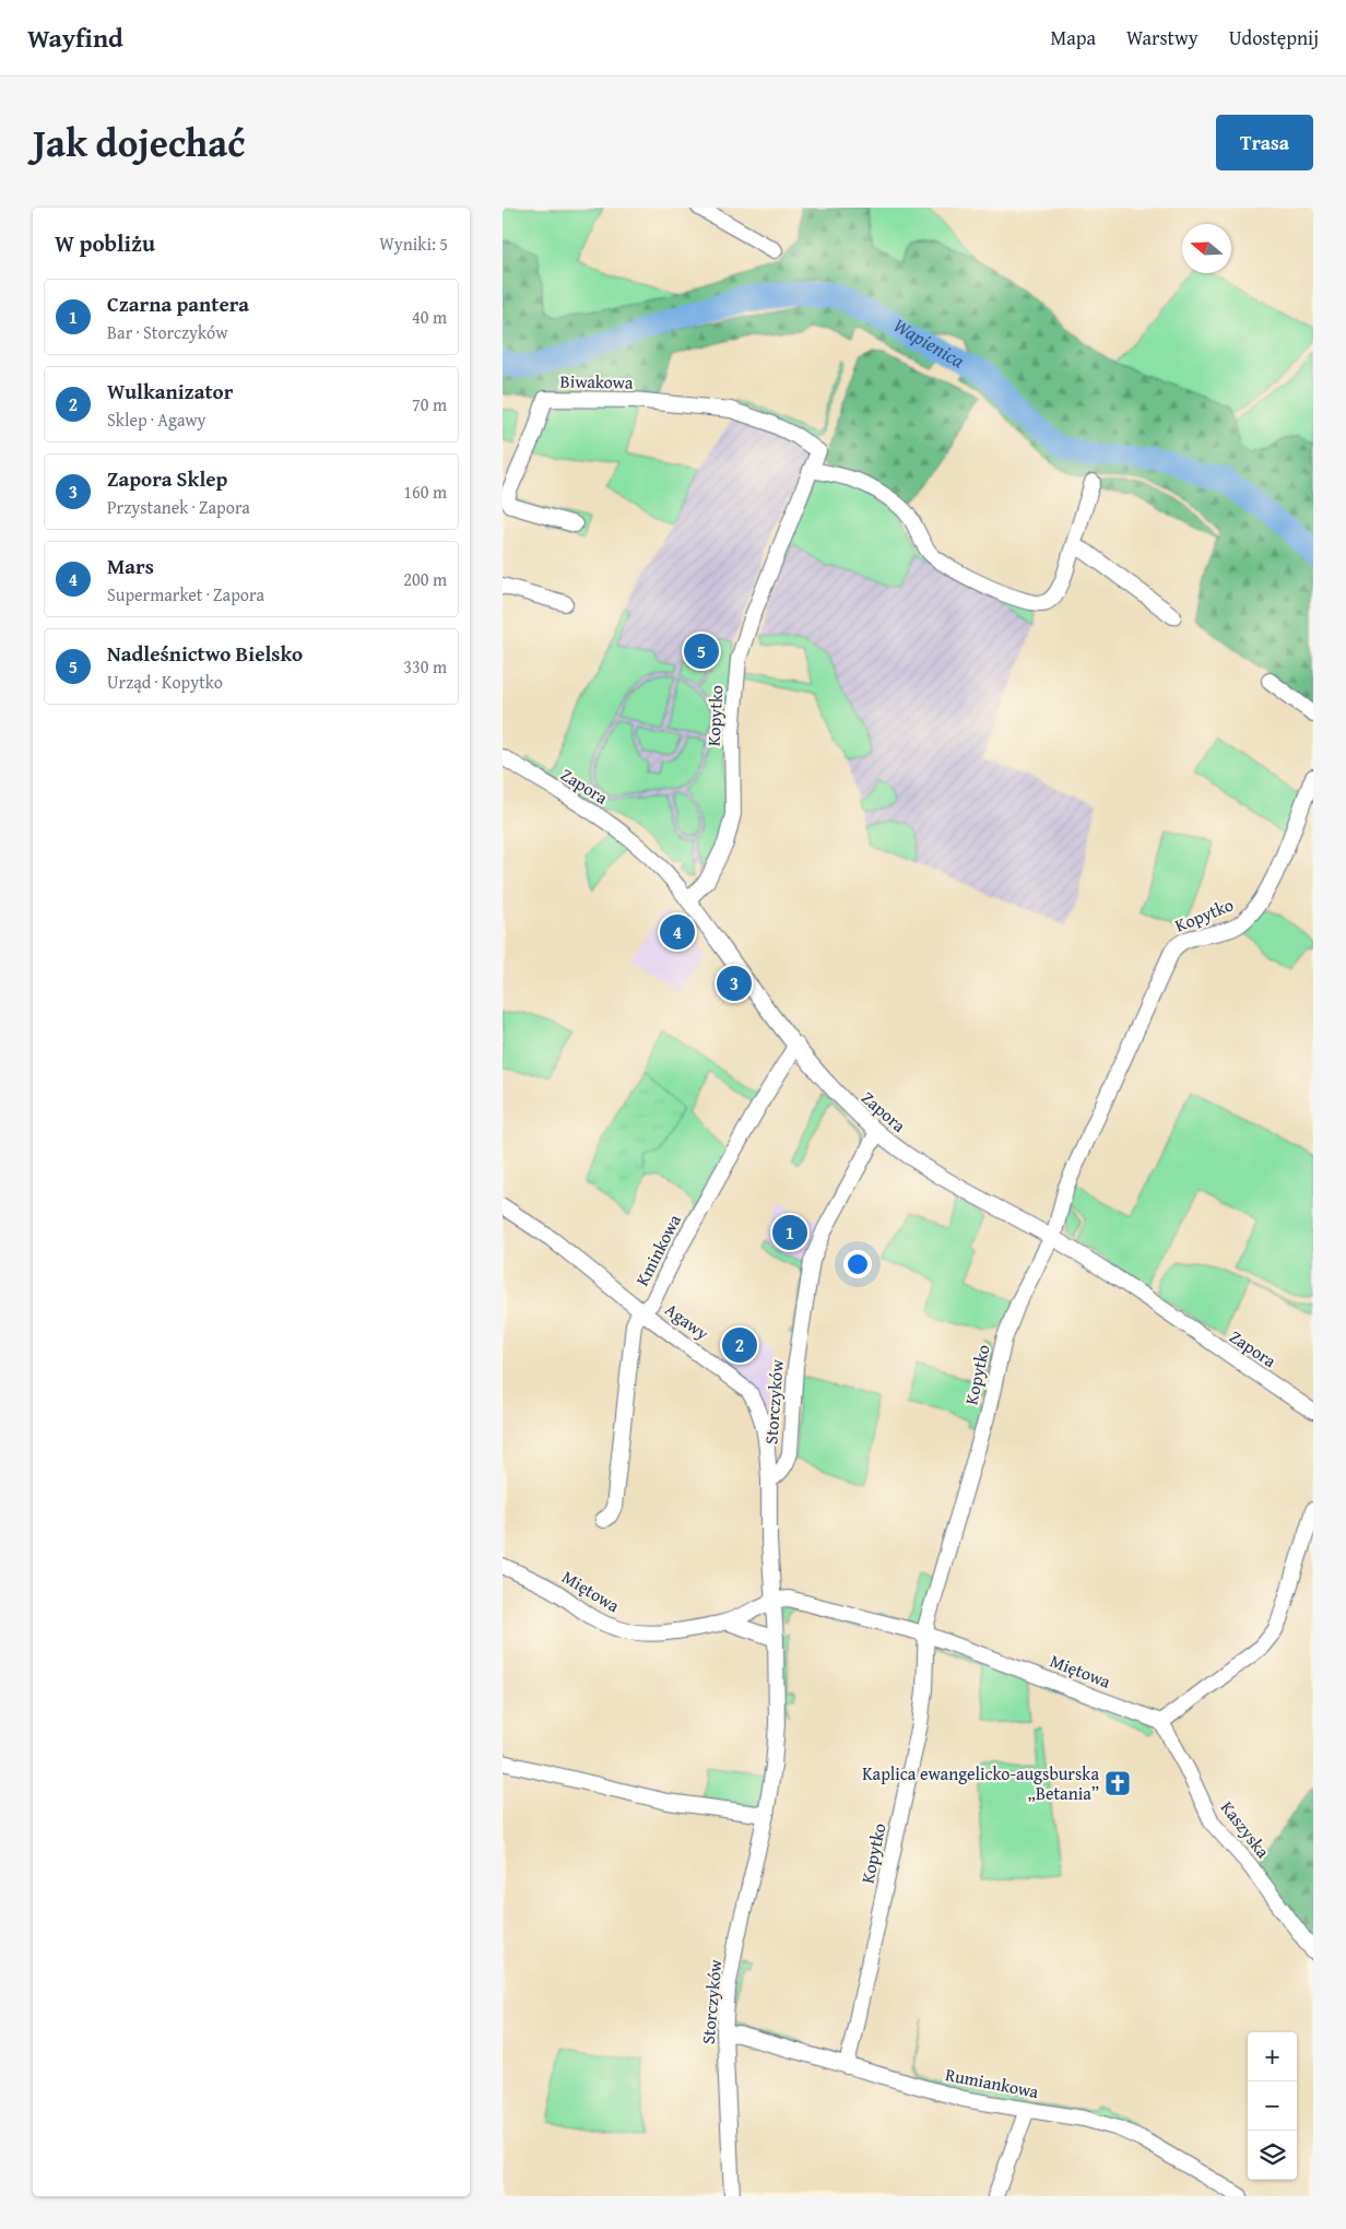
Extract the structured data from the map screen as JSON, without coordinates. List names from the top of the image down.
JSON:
{
  "streets": {
    "street": [
      "Biwakowa",
      "Kopytko",
      "Zapora",
      "Kminkowa",
      "Agawy",
      "Storczyków",
      "Miętowa",
      "Kaszyska",
      "Rumiankowa"
    ]
  },
  "crossings": [
    ["Biwakowa", "Kopytko"],
    ["Kopytko", "Zapora"],
    ["Kopytko", "Miętowa"],
    ["Kopytko", "Rumiankowa"],
    ["Zapora", "Kminkowa"],
    ["Zapora", "Storczyków"],
    ["Kminkowa", "Agawy"],
    ["Agawy", "Storczyków"],
    ["Storczyków", "Miętowa"],
    ["Storczyków", "Rumiankowa"],
    ["Miętowa", "Kaszyska"]
  ],
  "water": ["Wapienica"],
  "places": {
    "church": ["Kaplica ewangelicko-augsburska „Betania”"]
  },
  "north": "left",
  "page": {
    "header": "Wayfind",
    "nav": ["Mapa", "Warstwy", "Udostępnij"],
    "title": "Jak dojechać",
    "buttons": "Trasa",
    "heading": ["W pobliżu", "Wyniki: 5"],
    "list": [
      {
        "mark": "1",
        "name": "Czarna pantera",
        "note": "Bar · Storczyków",
        "value": "40 m"
      },
      {
        "mark": "2",
        "name": "Wulkanizator",
        "note": "Sklep · Agawy",
        "value": "70 m"
      },
      {
        "mark": "3",
        "name": "Zapora Sklep",
        "note": "Przystanek · Zapora",
        "value": "160 m"
      },
      {
        "mark": "4",
        "name": "Mars",
        "note": "Supermarket · Zapora",
        "value": "200 m"
      },
      {
        "mark": "5",
        "name": "Nadleśnictwo Bielsko",
        "note": "Urząd · Kopytko",
        "value": "330 m"
      }
    ],
    "pins": [
      "5",
      "4",
      "3",
      "1",
      "2"
    ],
    "map_buttons": ["+", "−"]
  }
}
